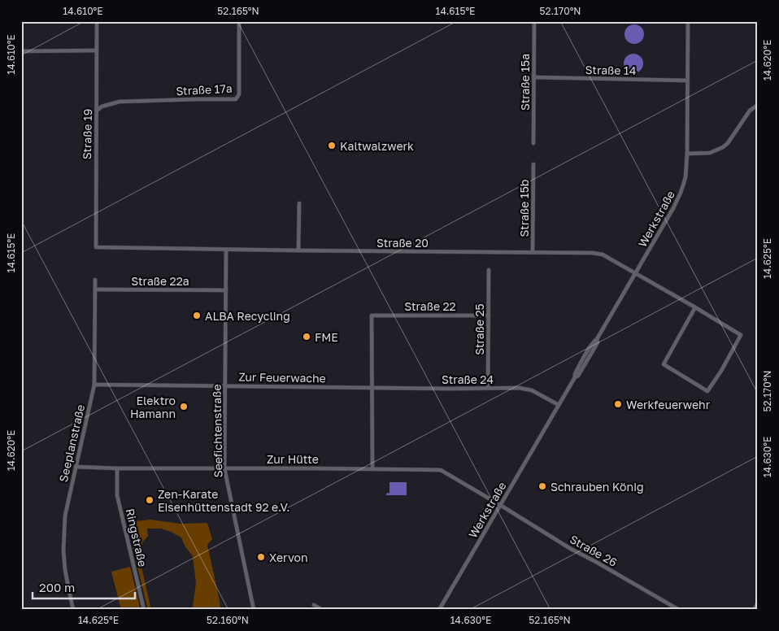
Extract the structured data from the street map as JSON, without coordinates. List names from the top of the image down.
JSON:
{
  "streets": {
    "street": [
      "Straße 14",
      "Straße 15a",
      "Straße 17a",
      "Straße 19",
      "Straße 15b",
      "Werkstraße",
      "Straße 20",
      "Straße 22a",
      "Straße 22",
      "Straße 25",
      "Zur Feuerwache",
      "Straße 24",
      "Seefichtenstraße",
      "Seeplanstraße",
      "Zur Hütte",
      "Ringstraße",
      "Straße 26"
    ]
  },
  "crossings": [
    ["Straße 14", "Straße 15a"],
    ["Straße 14", "Werkstraße"],
    ["Straße 17a", "Straße 19"],
    ["Straße 19", "Straße 20"],
    ["Straße 15b", "Straße 20"],
    ["Werkstraße", "Straße 20"],
    ["Werkstraße", "Straße 24"],
    ["Werkstraße", "Zur Hütte"],
    ["Werkstraße", "Straße 26"],
    ["Straße 20", "Seefichtenstraße"],
    ["Straße 22a", "Seefichtenstraße"],
    ["Straße 22a", "Seeplanstraße"],
    ["Straße 22", "Straße 25"],
    ["Straße 22", "Zur Feuerwache"],
    ["Straße 22", "Straße 24"],
    ["Straße 25", "Straße 24"],
    ["Zur Feuerwache", "Straße 24"],
    ["Zur Feuerwache", "Seefichtenstraße"],
    ["Zur Feuerwache", "Seeplanstraße"],
    ["Seefichtenstraße", "Zur Hütte"],
    ["Seeplanstraße", "Zur Hütte"],
    ["Zur Hütte", "Ringstraße"],
    ["Zur Hütte", "Straße 26"]
  ],
  "places": [
    "Kaltwalzwerk",
    "ALBA Recycling",
    "FME",
    "Werkfeuerwehr",
    "Elektro Hamann",
    "Schrauben König",
    "Zen-Karate Eisenhüttenstadt 92 e.V.",
    "Xervon"
  ],
  "scale_bar": "200 m",
  "coordinates": [
    "14.610°E",
    "52.165°N",
    "14.615°E",
    "52.170°N",
    "14.620°E",
    "14.625°E",
    "14.630°E",
    "52.160°N"
  ]
}
